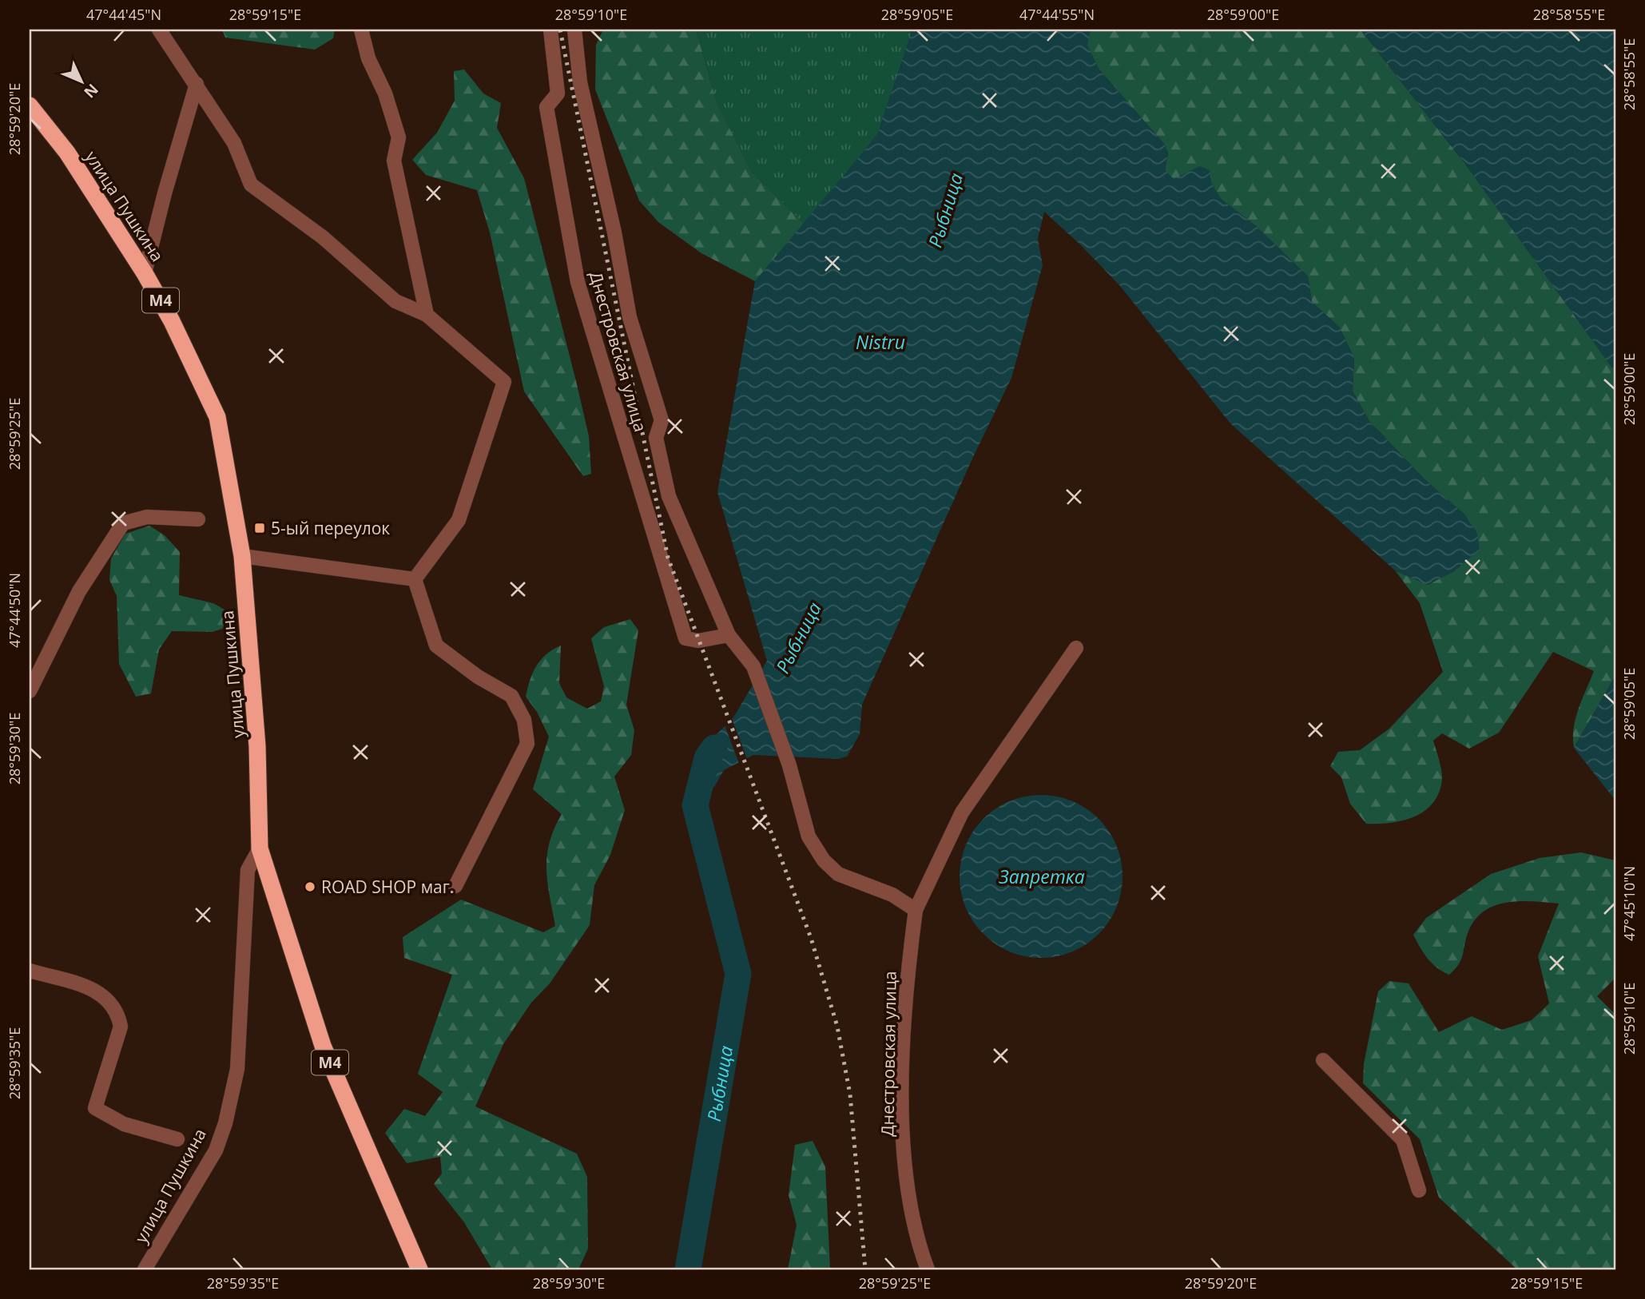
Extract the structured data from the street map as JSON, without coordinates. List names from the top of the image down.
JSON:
{
  "streets": {
    "highway": ["улица Пушкина", "M4"],
    "street": ["Днестровская улица"]
  },
  "crossings": [
    ["улица Пушкина", "M4"]
  ],
  "water": ["Рыбница", "Nistru", "Запретка"],
  "places": {
    "transit": ["5-ый переулок"],
    "other": ["ROAD SHOP маг."]
  },
  "north": "bottom right",
  "coordinates": [
    "47°44'45\"N",
    "28°59'15\"E",
    "28°59'10\"E",
    "28°59'05\"E",
    "47°44'55\"N",
    "28°59'00\"E",
    "28°58'55\"E",
    "28°59'20\"E",
    "28°59'25\"E",
    "47°44'50\"N",
    "28°59'30\"E",
    "47°45'10\"N",
    "28°59'35\"E"
  ]
}
